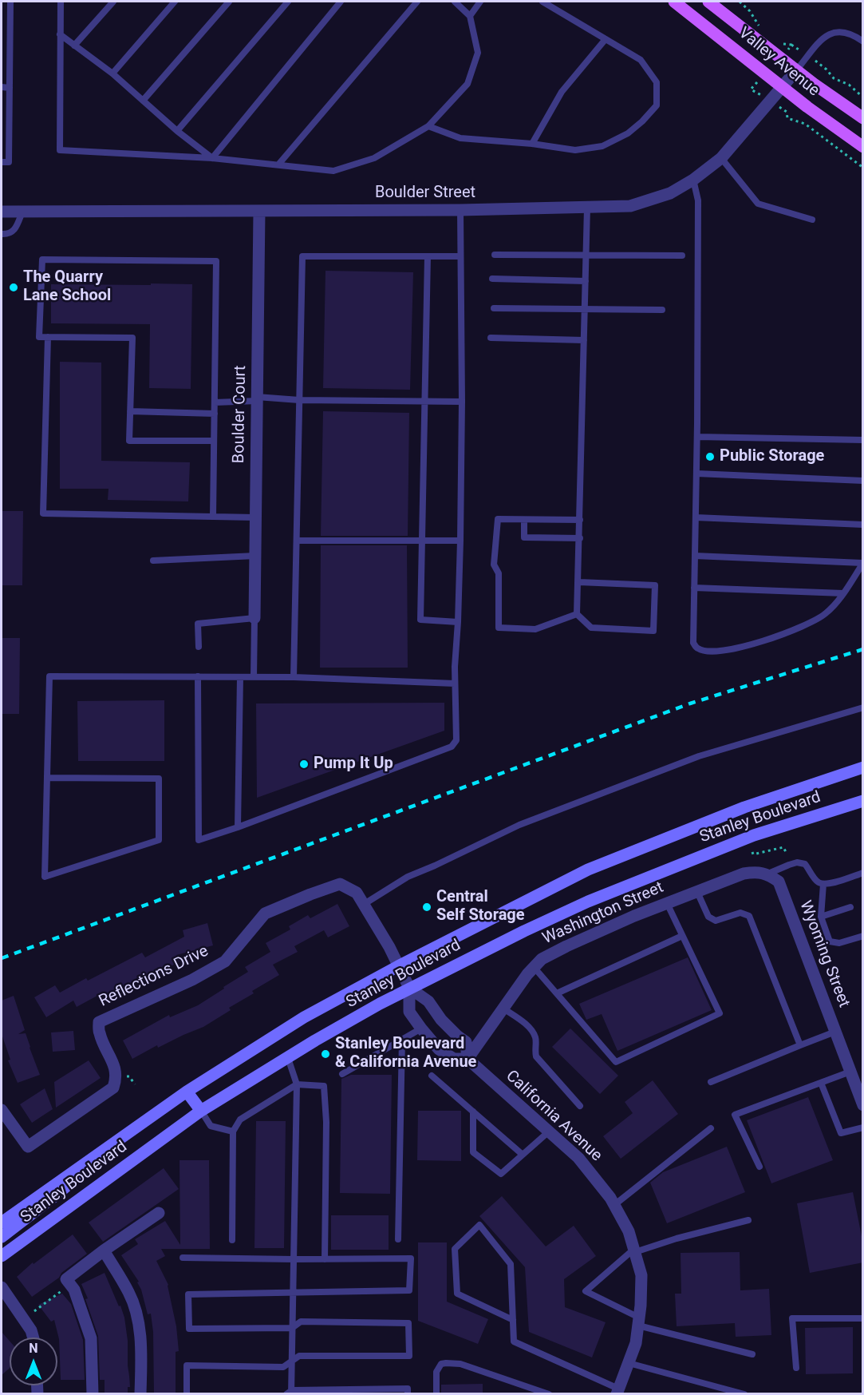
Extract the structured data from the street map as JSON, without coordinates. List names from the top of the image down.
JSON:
{
  "streets": {
    "main road": ["Valley Avenue", "Stanley Boulevard"],
    "street": [
      "Boulder Street",
      "Boulder Court",
      "Washington Street",
      "Wyoming Street",
      "Reflections Drive",
      "California Avenue"
    ]
  },
  "crossings": [
    ["Valley Avenue", "Boulder Street"],
    ["Boulder Street", "Boulder Court"],
    ["Stanley Boulevard", "Reflections Drive"],
    ["Stanley Boulevard", "California Avenue"],
    ["Washington Street", "Wyoming Street"],
    ["Washington Street", "California Avenue"],
    ["Reflections Drive", "California Avenue"]
  ],
  "places": [
    "The Quarry Lane School",
    "Public Storage",
    "Pump It Up",
    "Central Self Storage",
    "Stanley Boulevard & California Avenue"
  ],
  "north": "top"
}
